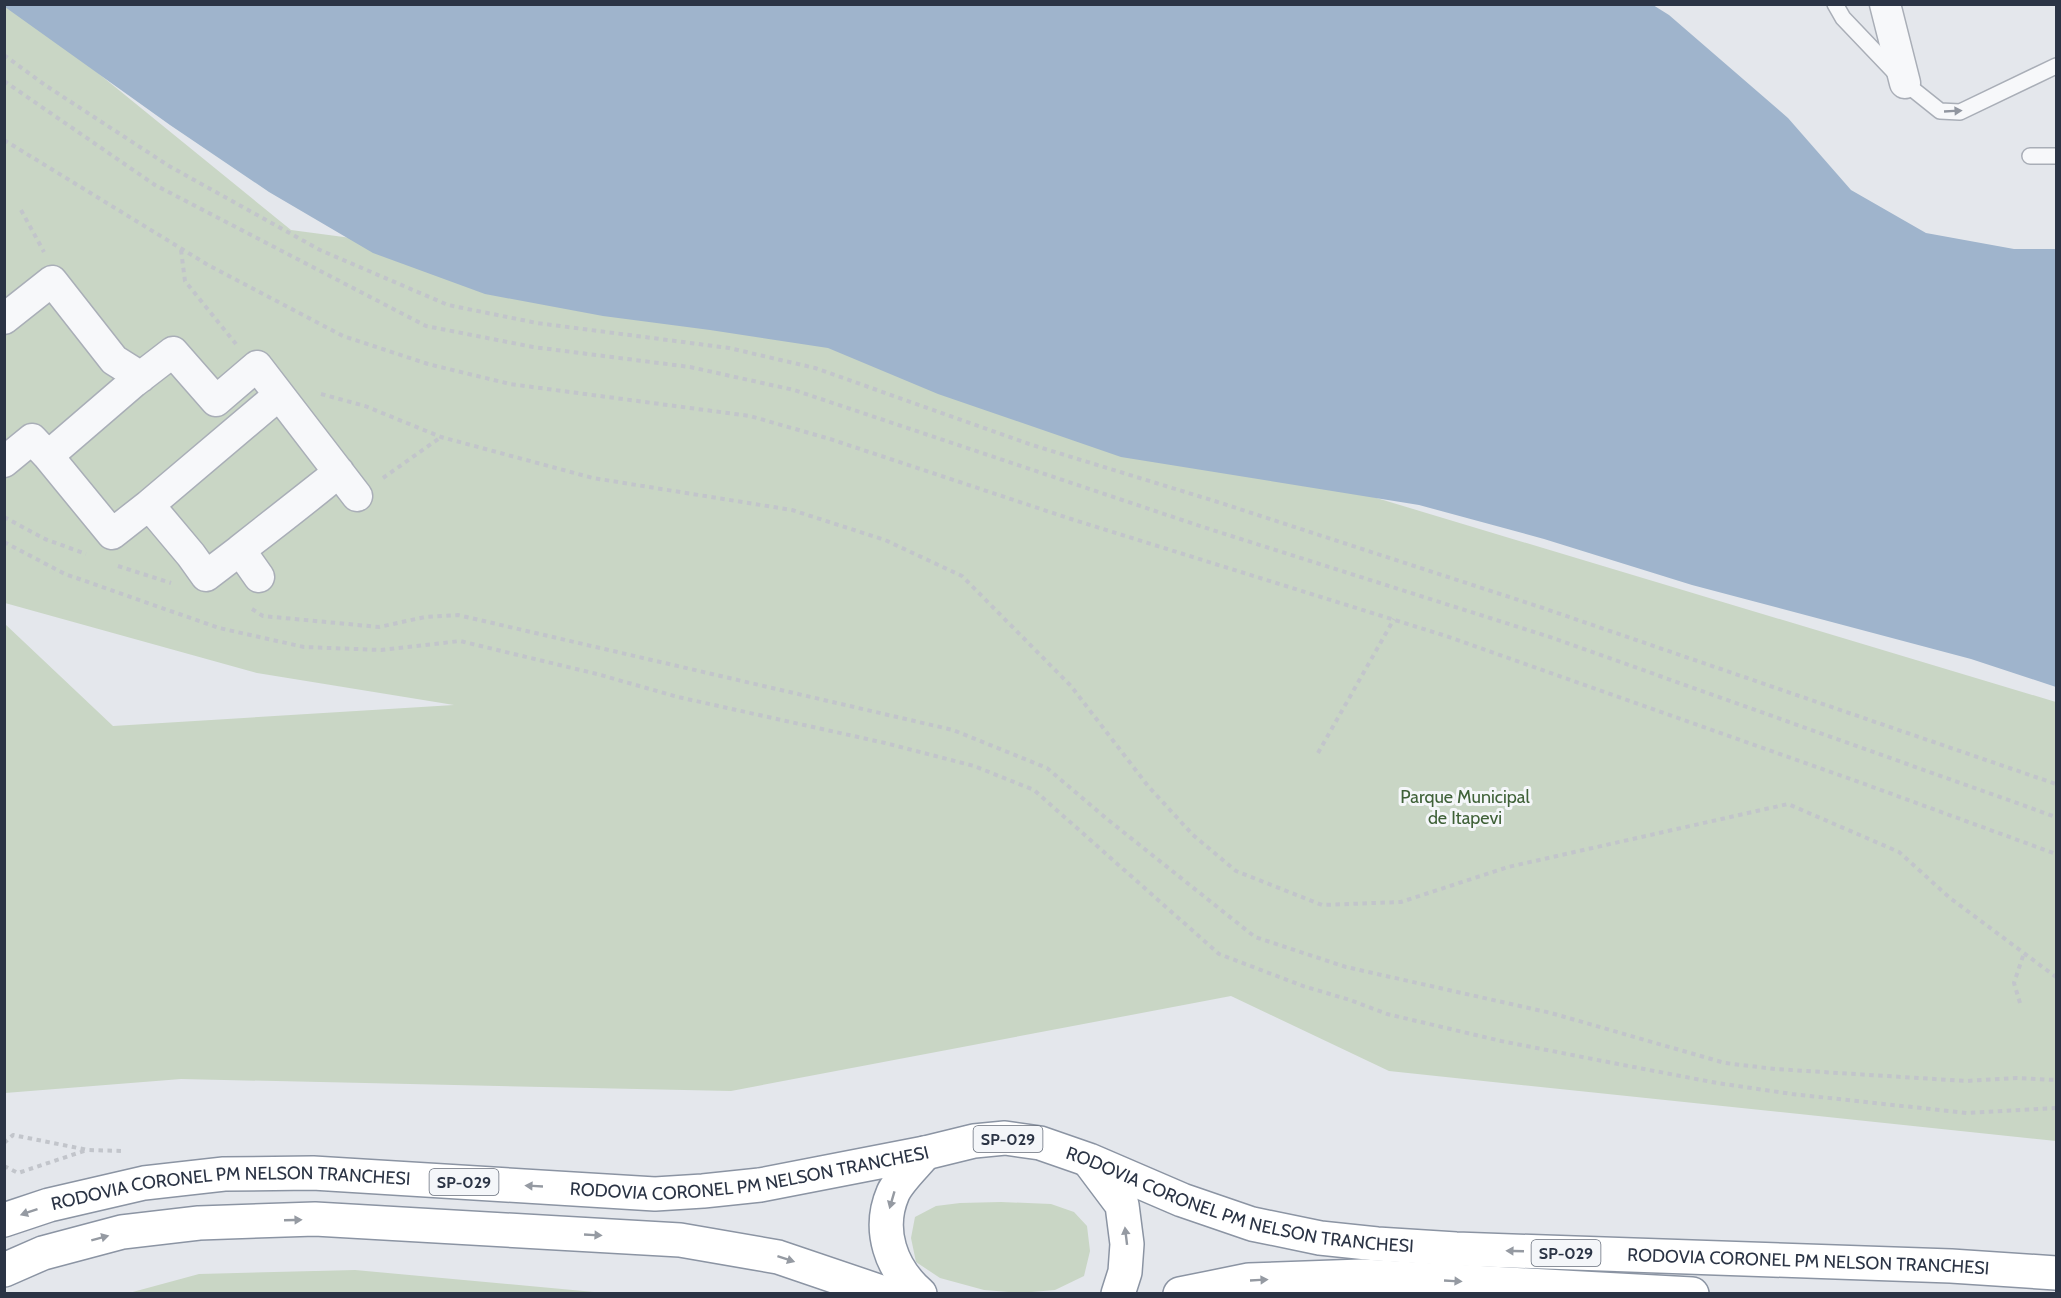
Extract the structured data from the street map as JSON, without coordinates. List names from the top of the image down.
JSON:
{
  "streets": {
    "highway": ["SP-029", "RODOVIA CORONEL PM NELSON TRANCHESI"]
  },
  "parks": ["Parque Municipal de Itapevi"]
}
